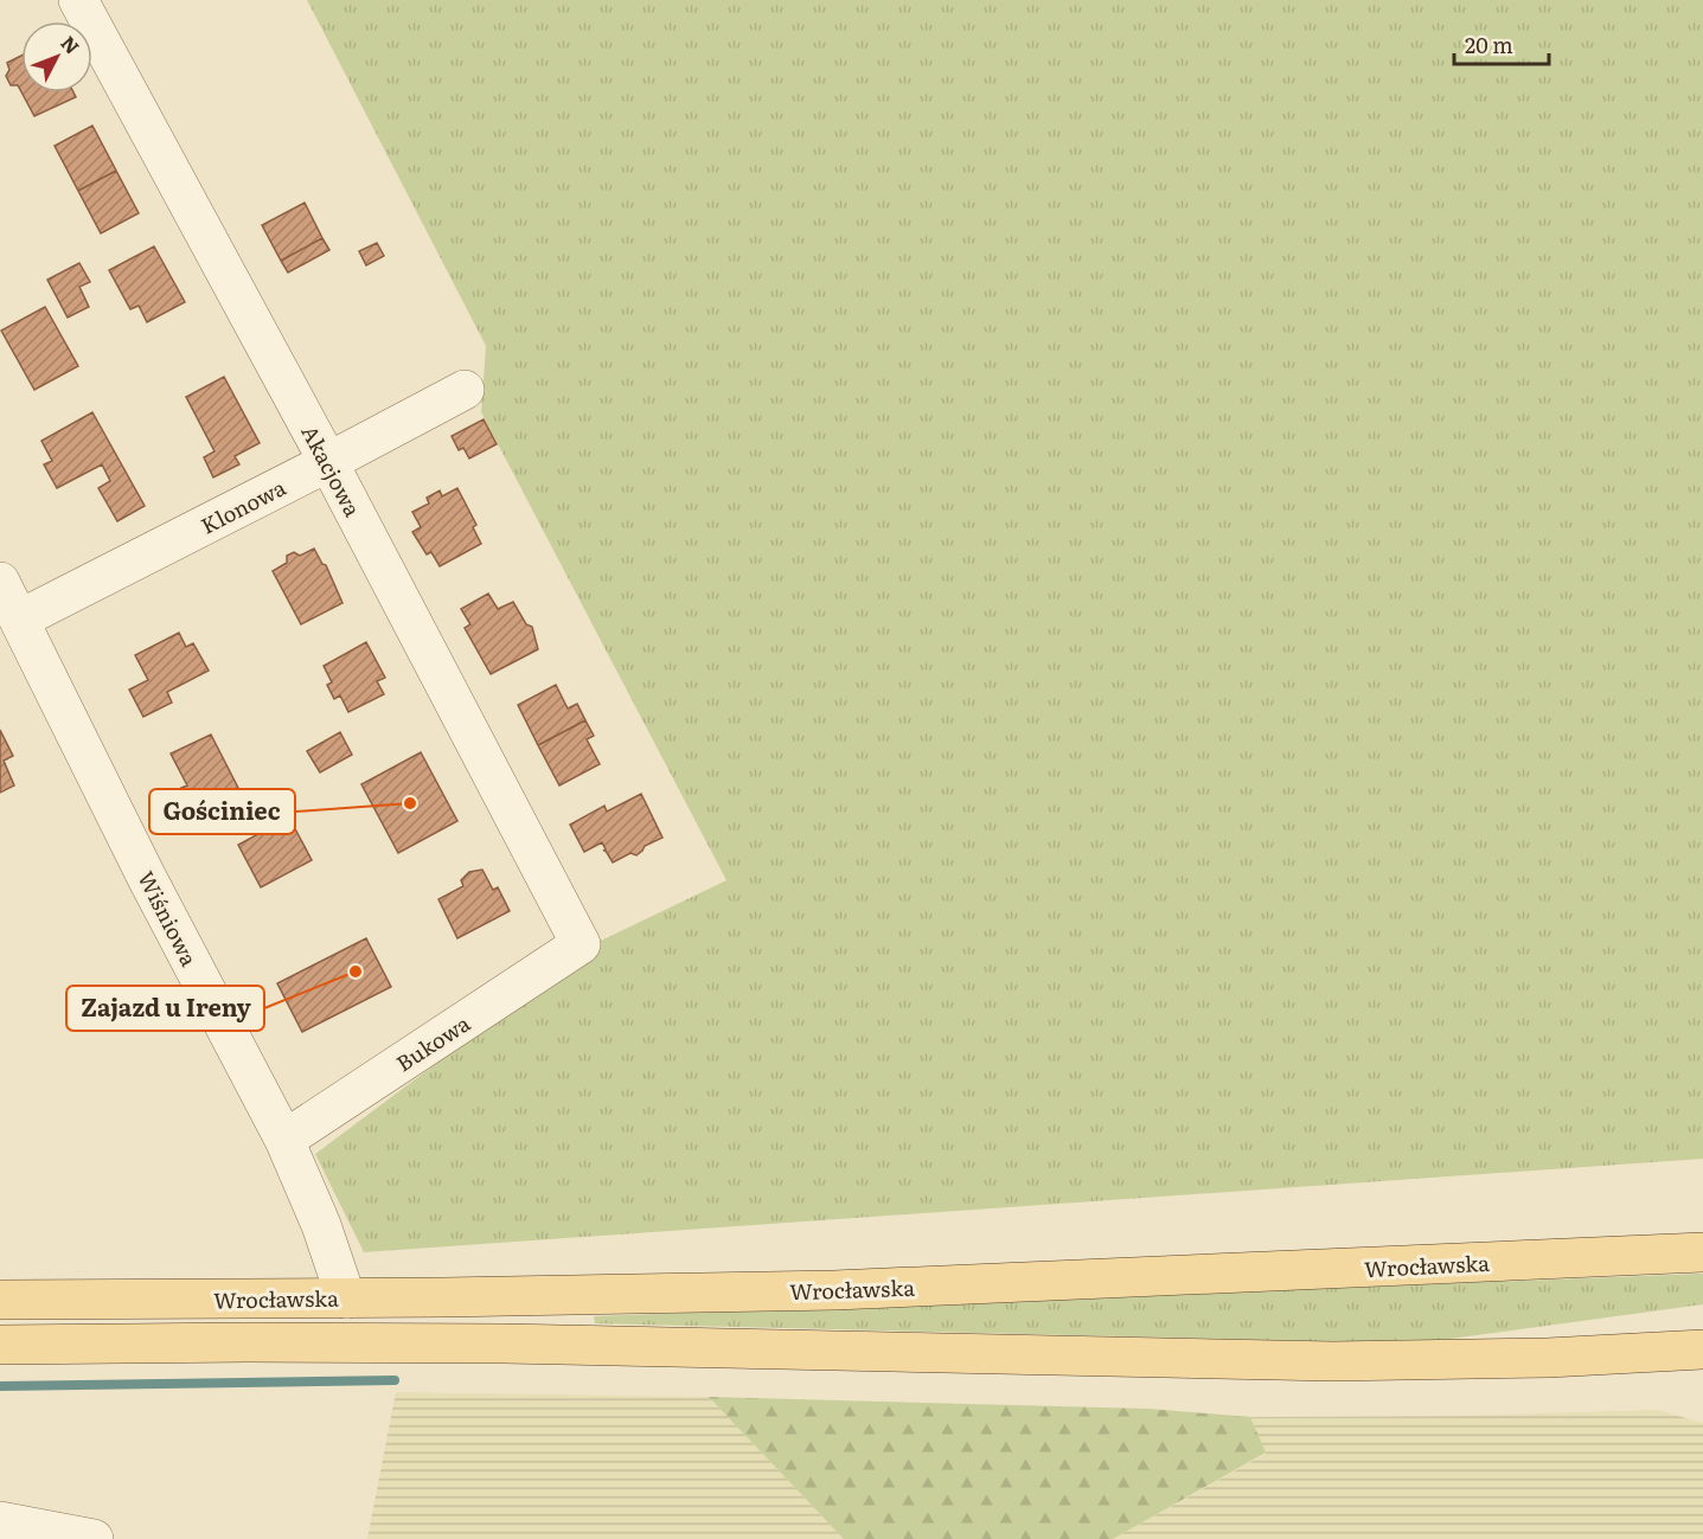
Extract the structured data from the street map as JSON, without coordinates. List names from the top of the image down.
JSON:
{
  "streets": {
    "main road": ["Wrocławska"],
    "street": [
      "Akacjowa",
      "Klonowa",
      "Wiśniowa",
      "Bukowa"
    ]
  },
  "crossings": [
    ["Akacjowa", "Klonowa"],
    ["Akacjowa", "Bukowa"],
    ["Klonowa", "Wiśniowa"],
    ["Wiśniowa", "Bukowa"],
    ["Wiśniowa", "Wrocławska"]
  ],
  "places": ["Gościniec", "Zajazd u Ireny"],
  "scale_bar": "20 m",
  "north": "top right"
}
